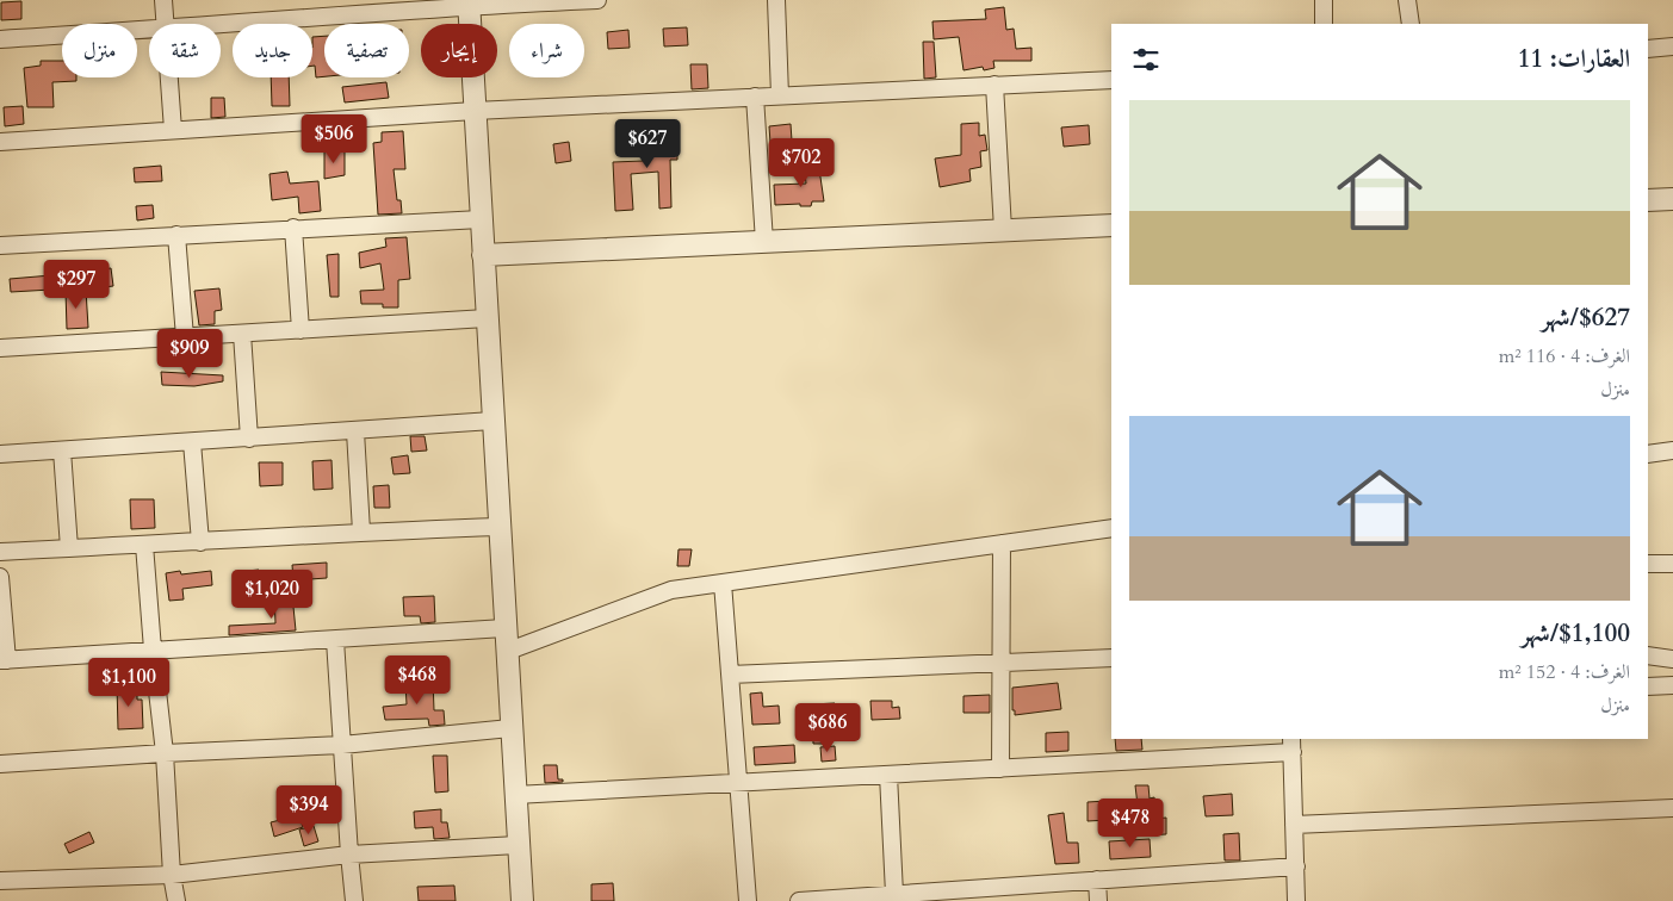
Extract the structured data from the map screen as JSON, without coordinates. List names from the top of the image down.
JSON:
{
  "page": {
    "chip": [
      "شراء",
      "إيجار",
      "تصفية",
      "جديد",
      "شقة",
      "منزل"
    ],
    "heading": "العقارات: 11",
    "list": [
      {
        "name": "$627/شهر",
        "note": "الغرف: 4 · 116 m² · منزل"
      },
      {
        "name": "$1,100/شهر",
        "note": "الغرف: 4 · 152 m² · منزل"
      }
    ],
    "price": [
      "$506",
      "$627",
      "$702",
      "$297",
      "$909",
      "$1,020",
      "$468",
      "$1,100",
      "$686",
      "$394",
      "$478"
    ]
  }
}
